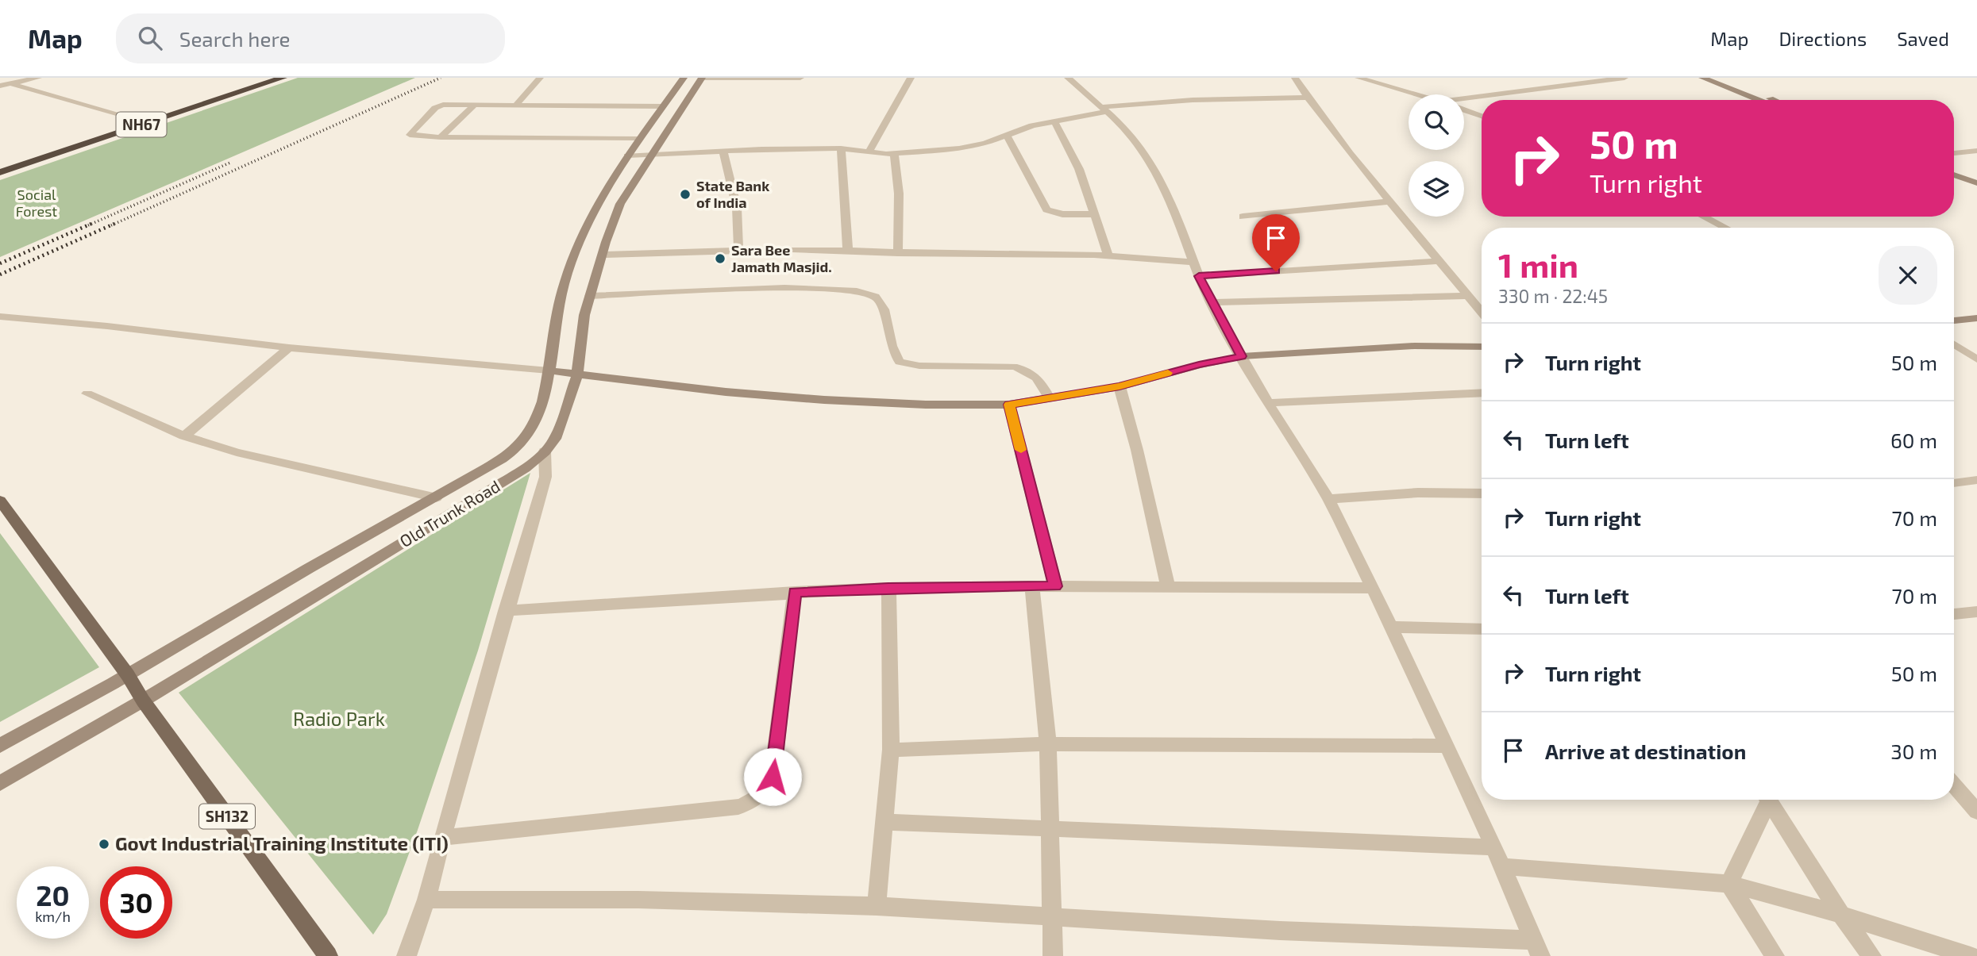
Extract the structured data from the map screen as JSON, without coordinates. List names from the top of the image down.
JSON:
{
  "streets": {
    "highway": ["NH67"],
    "main road": ["SH132"],
    "street": ["Old Trunk Road"]
  },
  "crossings": [
    ["Old Trunk Road", "SH132"]
  ],
  "parks": ["Social Forest", "Radio Park"],
  "places": ["State Bank of India", "Sara Bee Jamath Masjid.", "Govt Industrial Training Institute (ITI)"],
  "page": {
    "header": "Map",
    "search": "Search here",
    "nav": ["Map", "Directions", "Saved"],
    "turn": ["50 m", "Turn right"],
    "heading": ["1 min", "330 m · 22:45"],
    "list": [
      {
        "name": "Turn right",
        "value": "50 m"
      },
      {
        "name": "Turn left",
        "value": "60 m"
      },
      {
        "name": "Turn right",
        "value": "70 m"
      },
      {
        "name": "Turn left",
        "value": "70 m"
      },
      {
        "name": "Turn right",
        "value": "50 m"
      },
      {
        "name": "Arrive at destination",
        "value": "30 m"
      }
    ],
    "speed": "20 km/h",
    "limit": "30"
  }
}
